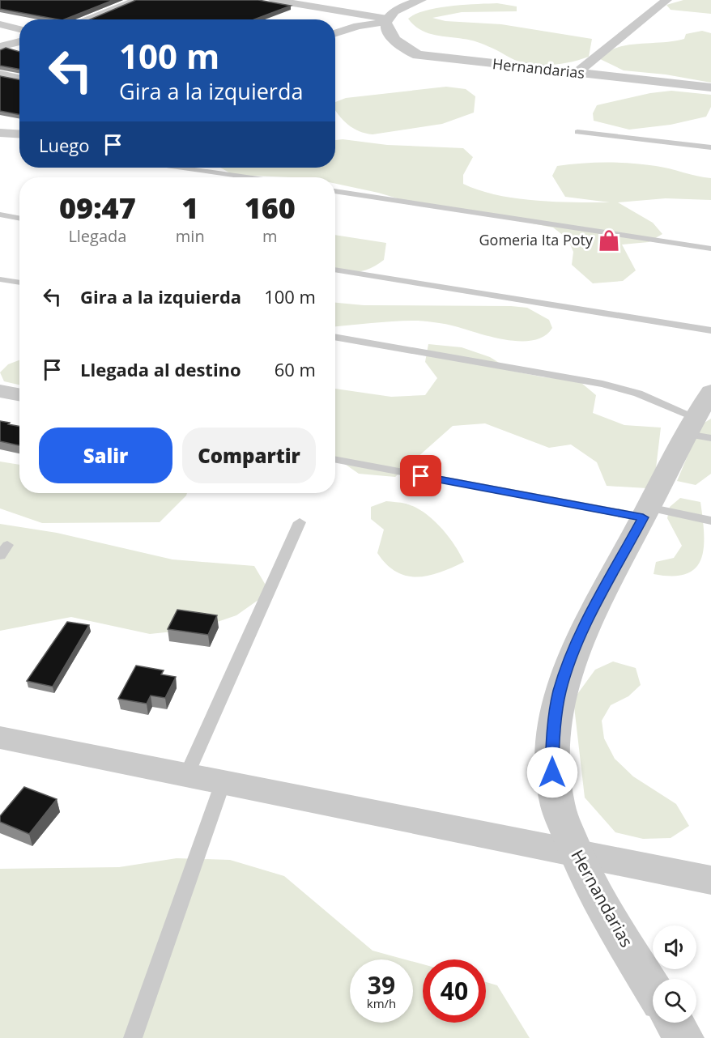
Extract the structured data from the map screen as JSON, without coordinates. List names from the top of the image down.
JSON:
{
  "streets": {
    "street": ["Hernandarias"]
  },
  "places": {
    "shop": ["Gomeria Ita Poty"]
  },
  "page": {
    "turn": ["100 m", "Gira a la izquierda"],
    "then": "Luego",
    "eta": [
      "09:47",
      "Llegada",
      "1",
      "min",
      "160",
      "m"
    ],
    "list": [
      {
        "name": "Gira a la izquierda",
        "value": "100 m"
      },
      {
        "name": "Llegada al destino",
        "value": "60 m"
      }
    ],
    "buttons": ["Salir", "Compartir"],
    "speed": "39 km/h",
    "limit": "40"
  }
}
